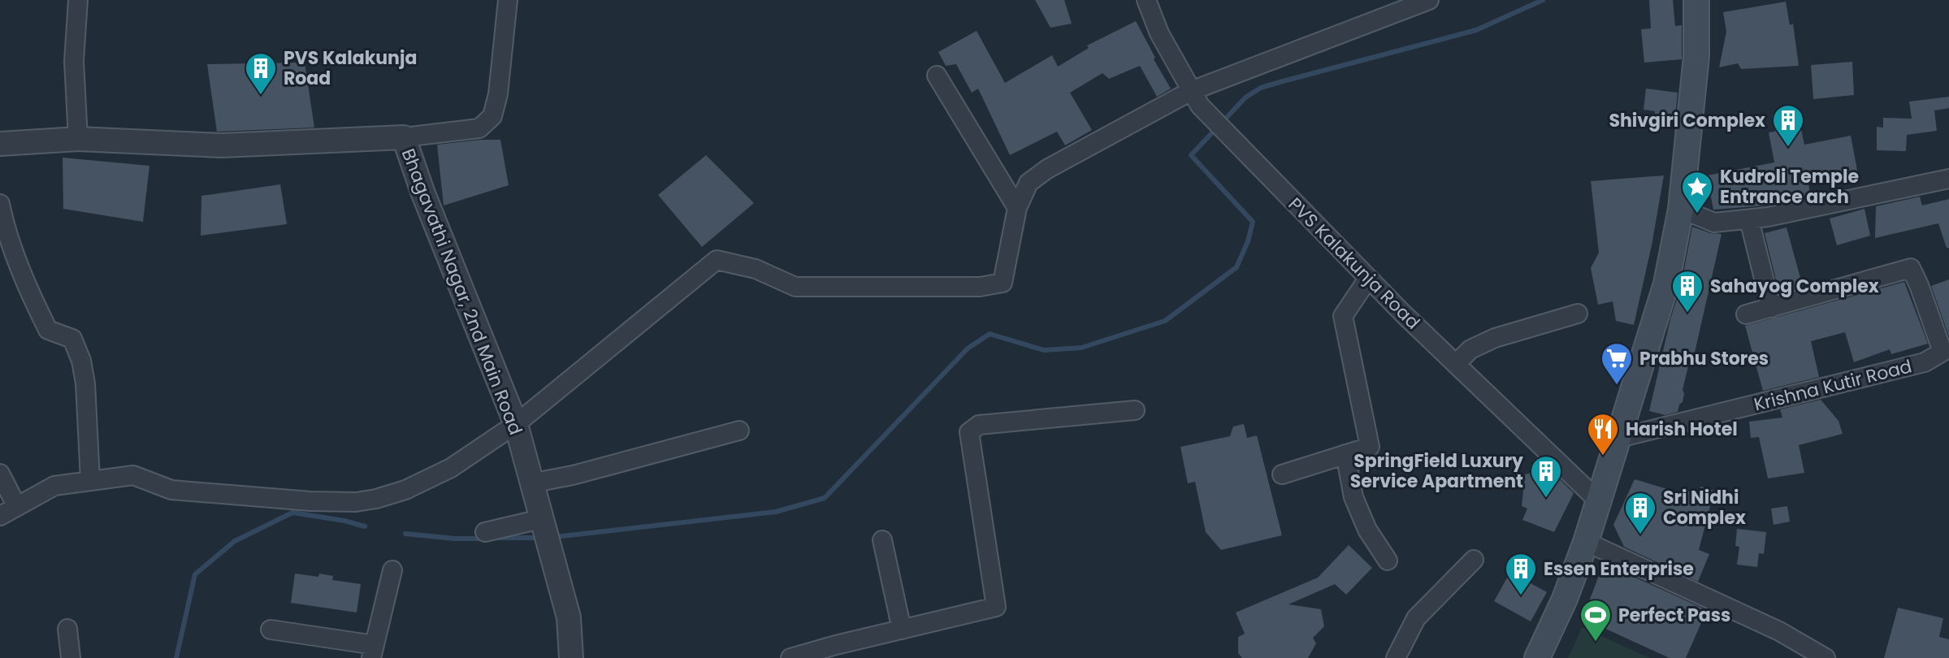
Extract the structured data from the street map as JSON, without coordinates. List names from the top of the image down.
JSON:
{
  "streets": {
    "street": ["PVS Kalakunja Road", "Bhagavathi Nagar, 2nd Main Road", "Krishna Kutir Road"]
  },
  "places": {
    "building": [
      "PVS Kalakunja Road",
      "Shivgiri Complex",
      "Sahayog Complex",
      "SpringField Luxury Service Apartment",
      "Sri Nidhi Complex",
      "Essen Enterprise"
    ],
    "place": ["Kudroli Temple Entrance arch"],
    "supermarket": ["Prabhu Stores"],
    "restaurant": ["Harish Hotel"],
    "sports": ["Perfect Pass"]
  }
}
